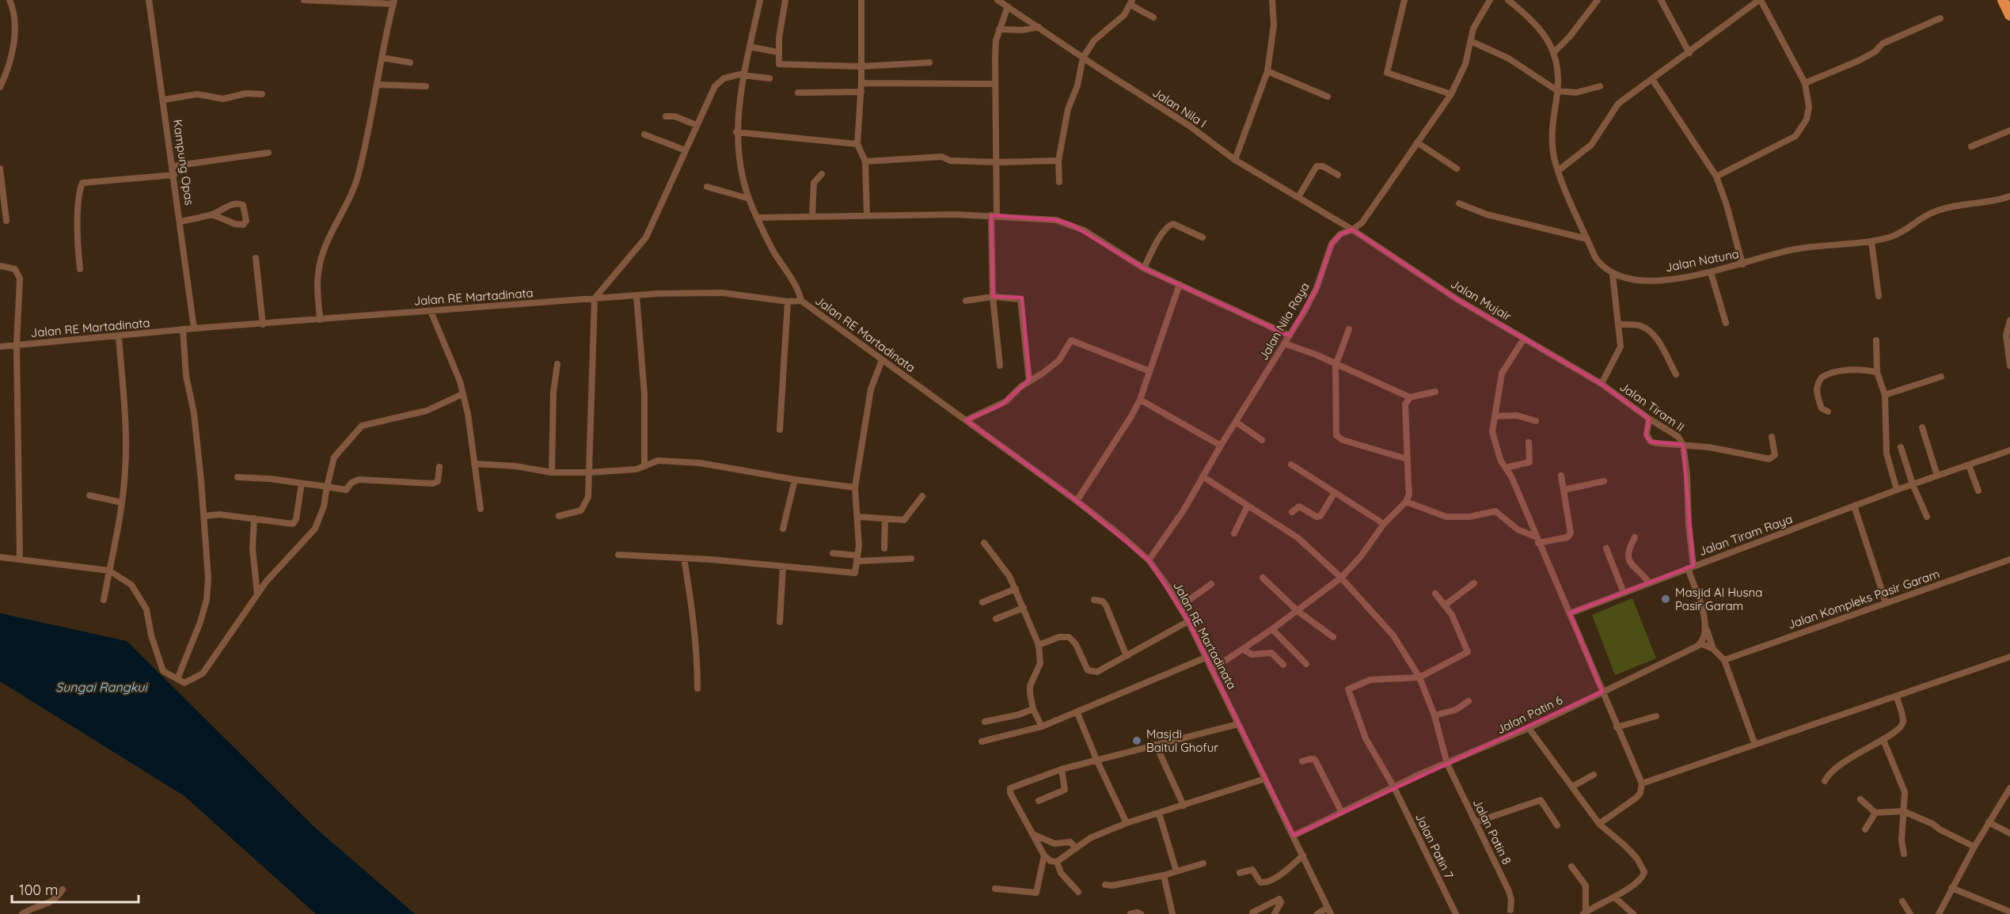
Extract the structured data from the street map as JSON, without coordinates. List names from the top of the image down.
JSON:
{
  "streets": {
    "street": [
      "Jalan Nila I",
      "Kampung Opas",
      "Jalan Natuna",
      "Jalan RE Martadinata",
      "Jalan Mujair",
      "Jalan Nila Raya",
      "Jalan Tiram II",
      "Jalan Tiram Raya",
      "Jalan Kompleks Pasir Garam",
      "Jalan Patin 6",
      "Jalan Patin 8",
      "Jalan Patin 7"
    ]
  },
  "crossings": [
    ["Jalan Nila I", "Jalan Mujair"],
    ["Jalan Nila I", "Jalan Nila Raya"],
    ["Kampung Opas", "Jalan RE Martadinata"],
    ["Jalan Natuna", "Jalan Tiram II"],
    ["Jalan RE Martadinata", "Jalan Nila Raya"],
    ["Jalan RE Martadinata", "Jalan Patin 6"],
    ["Jalan Mujair", "Jalan Nila Raya"],
    ["Jalan Mujair", "Jalan Tiram II"],
    ["Jalan Nila Raya", "Jalan Patin 8"],
    ["Jalan Tiram II", "Jalan Tiram Raya"],
    ["Jalan Patin 6", "Jalan Patin 8"],
    ["Jalan Patin 6", "Jalan Patin 7"],
    ["Jalan Patin 8", "Jalan Patin 7"]
  ],
  "water": ["Sungai Rangkui"],
  "places": ["Masjid Al Husna Pasir Garam", "Masjdi Baitul Ghofur"],
  "scale_bar": "100 m"
}
